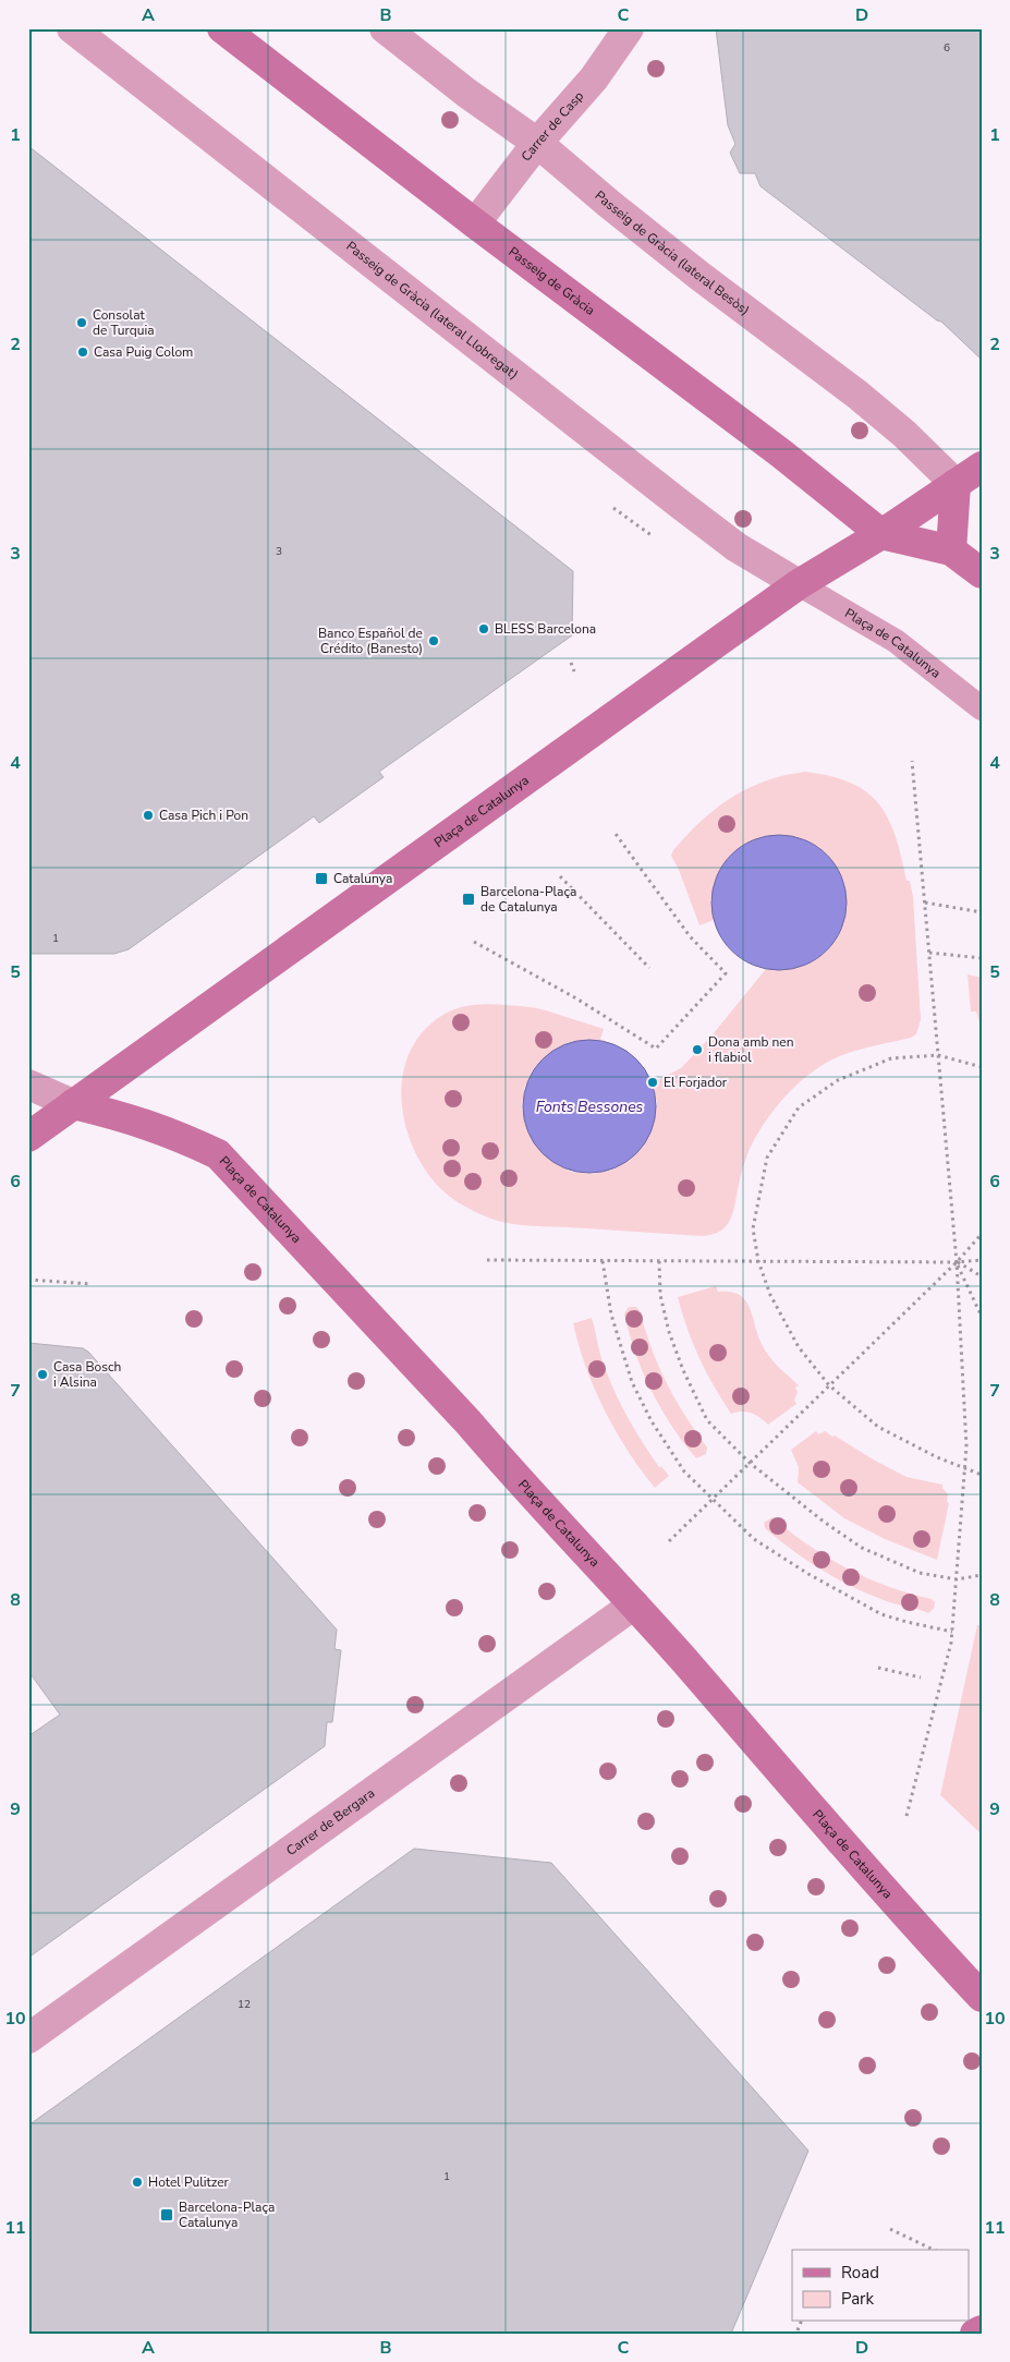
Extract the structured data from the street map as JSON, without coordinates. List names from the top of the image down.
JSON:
{
  "streets": {
    "main road": ["Passeig de Gràcia", "Plaça de Catalunya"],
    "street": [
      "Carrer de Casp",
      "Passeig de Gràcia (lateral Besòs)",
      "Passeig de Gràcia (lateral Llobregat)",
      "Carrer de Bergara"
    ]
  },
  "crossings": [
    ["Carrer de Casp", "Passeig de Gràcia (lateral Besòs)"],
    ["Carrer de Casp", "Passeig de Gràcia"],
    ["Passeig de Gràcia (lateral Besòs)", "Plaça de Catalunya"],
    ["Passeig de Gràcia", "Plaça de Catalunya"],
    ["Passeig de Gràcia (lateral Llobregat)", "Plaça de Catalunya"],
    ["Plaça de Catalunya", "Carrer de Bergara"]
  ],
  "water": ["Fonts Bessones"],
  "places": {
    "other": [
      "Consolat de Turquia",
      "Casa Puig Colom",
      "BLESS Barcelona",
      "Banco Español de Crédito (Banesto)",
      "Casa Pich i Pon",
      "Dona amb nen i flabiol",
      "El Forjador",
      "Casa Bosch i Alsina",
      "Hotel Pulitzer"
    ],
    "transit": ["Catalunya", "Barcelona-Plaça de Catalunya", "Barcelona-Plaça Catalunya"]
  },
  "house_numbers": [
    "6",
    "3",
    "1",
    "12",
    "1"
  ],
  "legend": ["Road", "Park"],
  "grid": {
    "columns": [
      "A",
      "B",
      "C",
      "D"
    ],
    "rows": [
      "1",
      "2",
      "3",
      "4",
      "5",
      "6",
      "7",
      "8",
      "9",
      "10",
      "11"
    ]
  }
}
